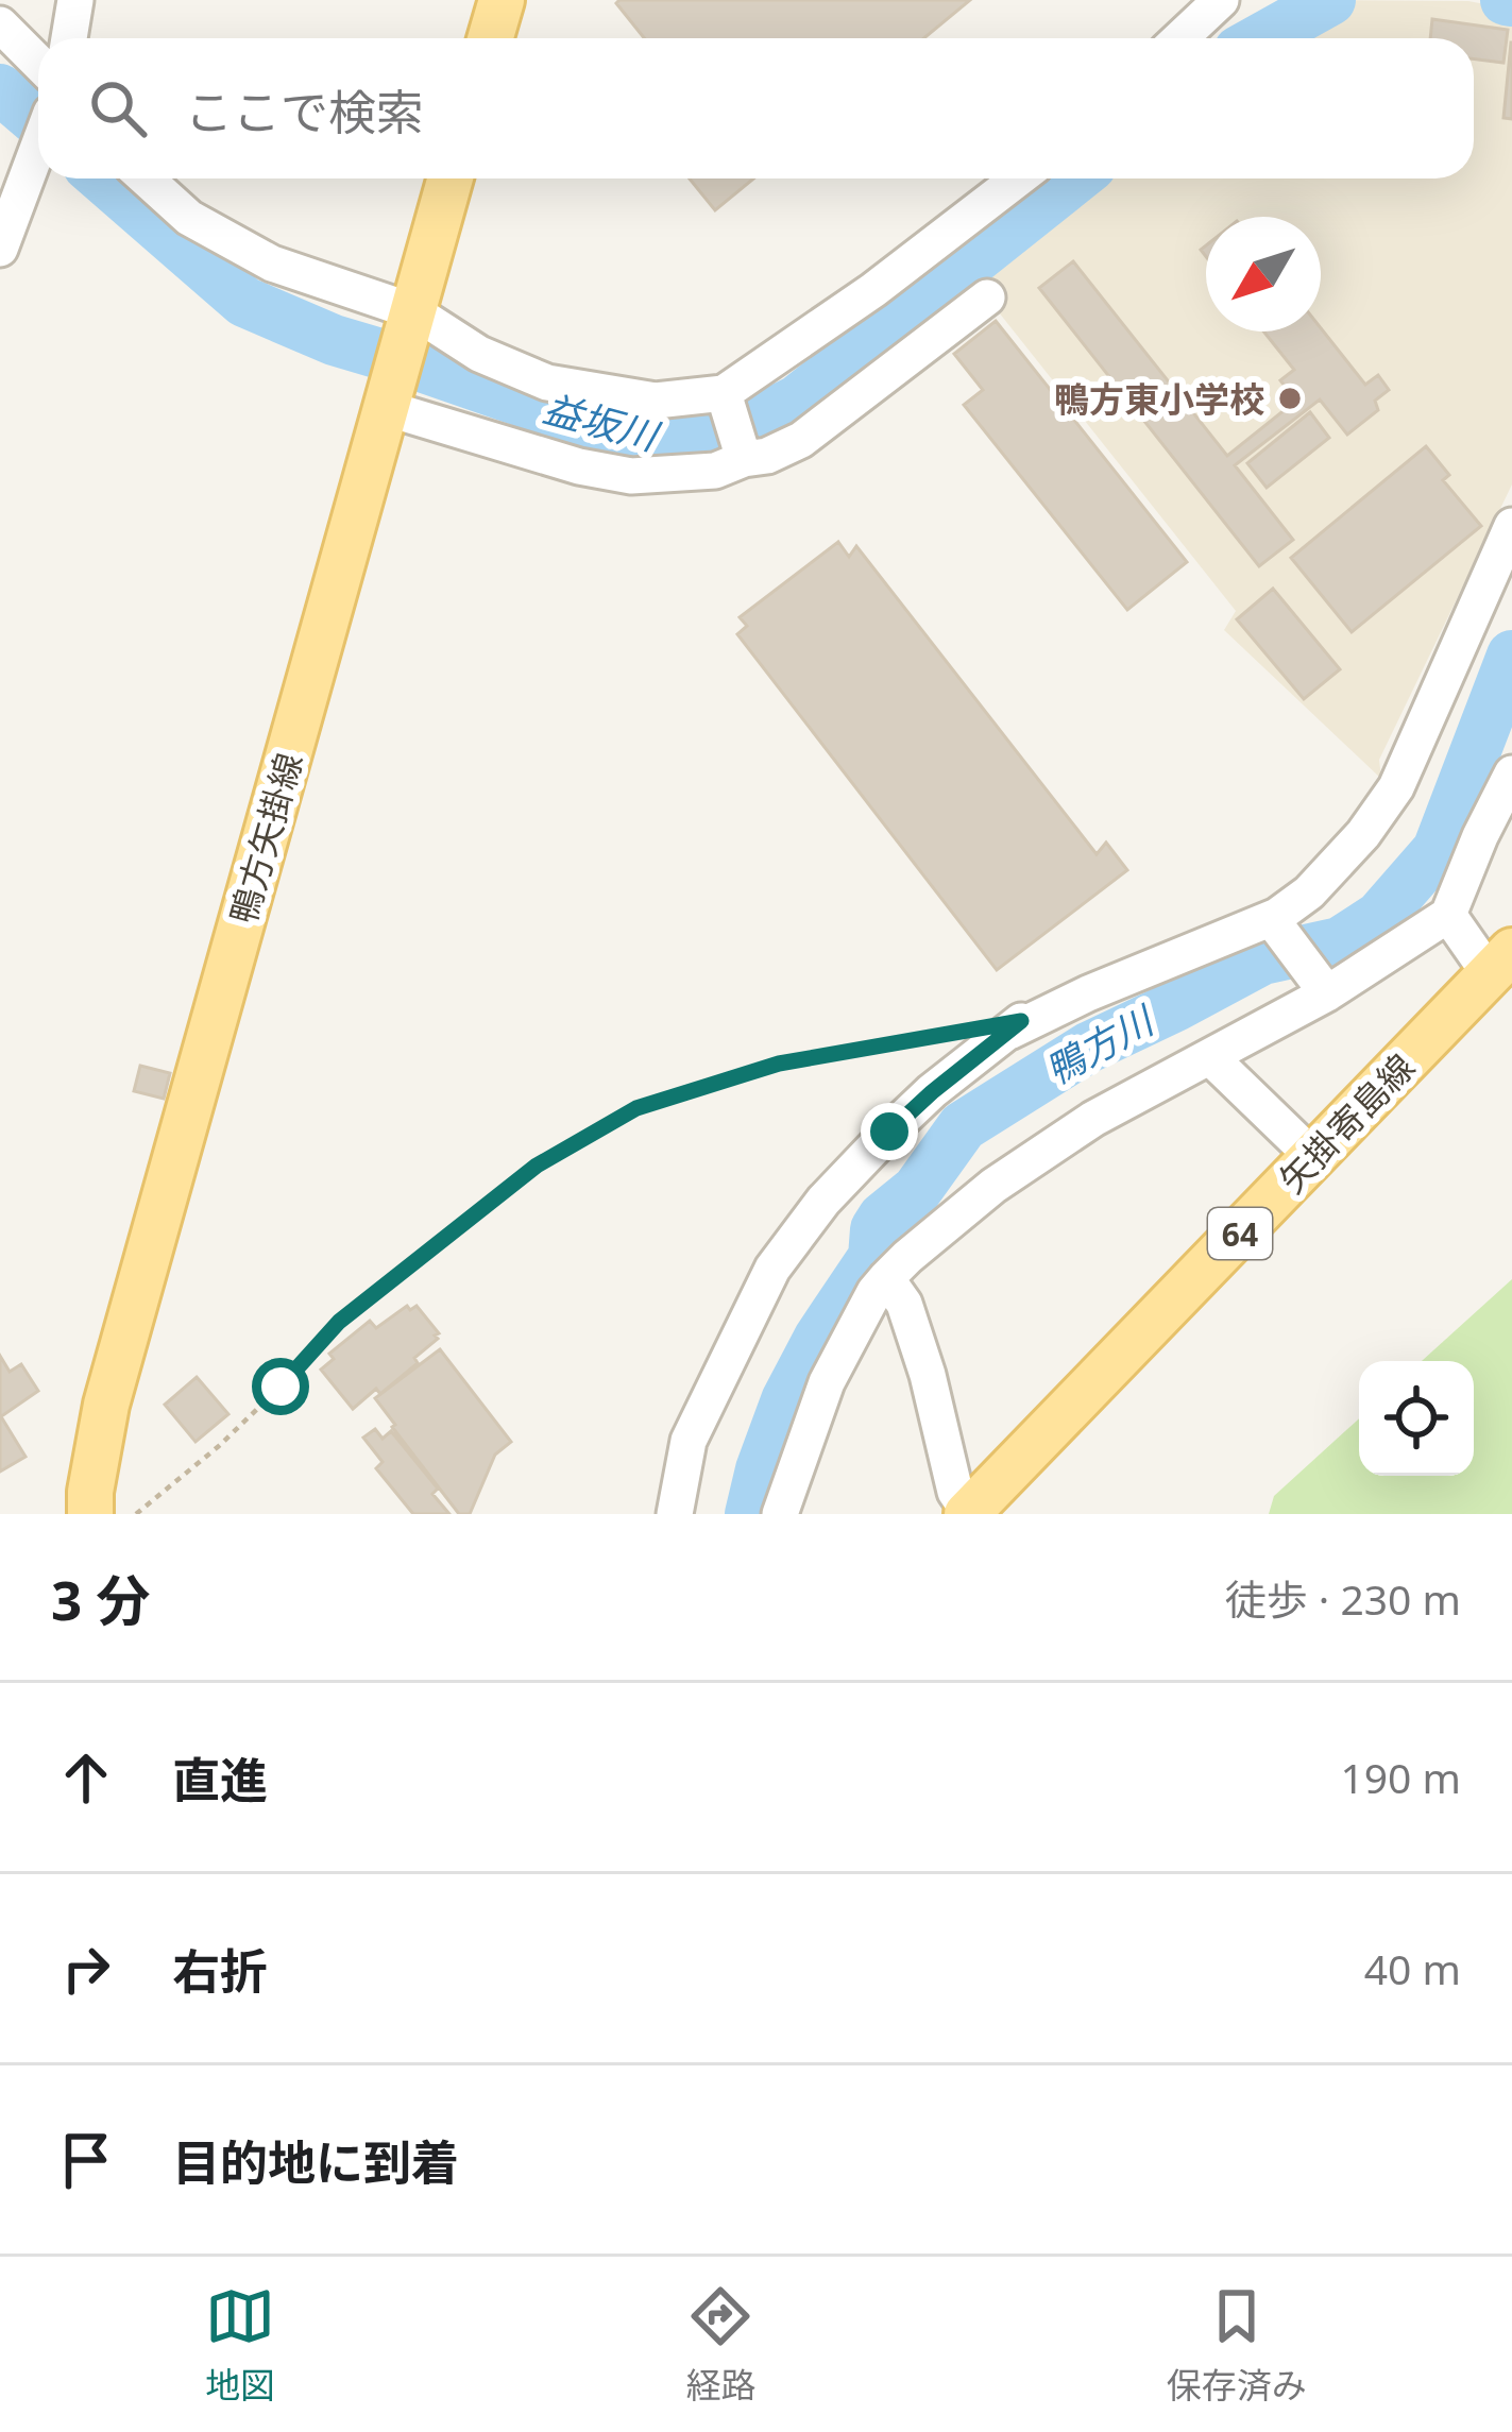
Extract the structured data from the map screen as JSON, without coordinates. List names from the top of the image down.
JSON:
{
  "streets": {
    "main road": ["鴨方矢掛線", "矢掛寄島線", "64"]
  },
  "water": ["益坂川", "鴨方川"],
  "places": ["鴨方東小学校"],
  "north": "bottom left",
  "page": {
    "search": "ここで検索",
    "heading": ["3 分", "徒歩 · 230 m"],
    "list": [
      ["直進", "190 m"],
      ["右折", "40 m"],
      "目的地に到着"
    ],
    "nav": ["地図", "経路", "保存済み"]
  }
}
